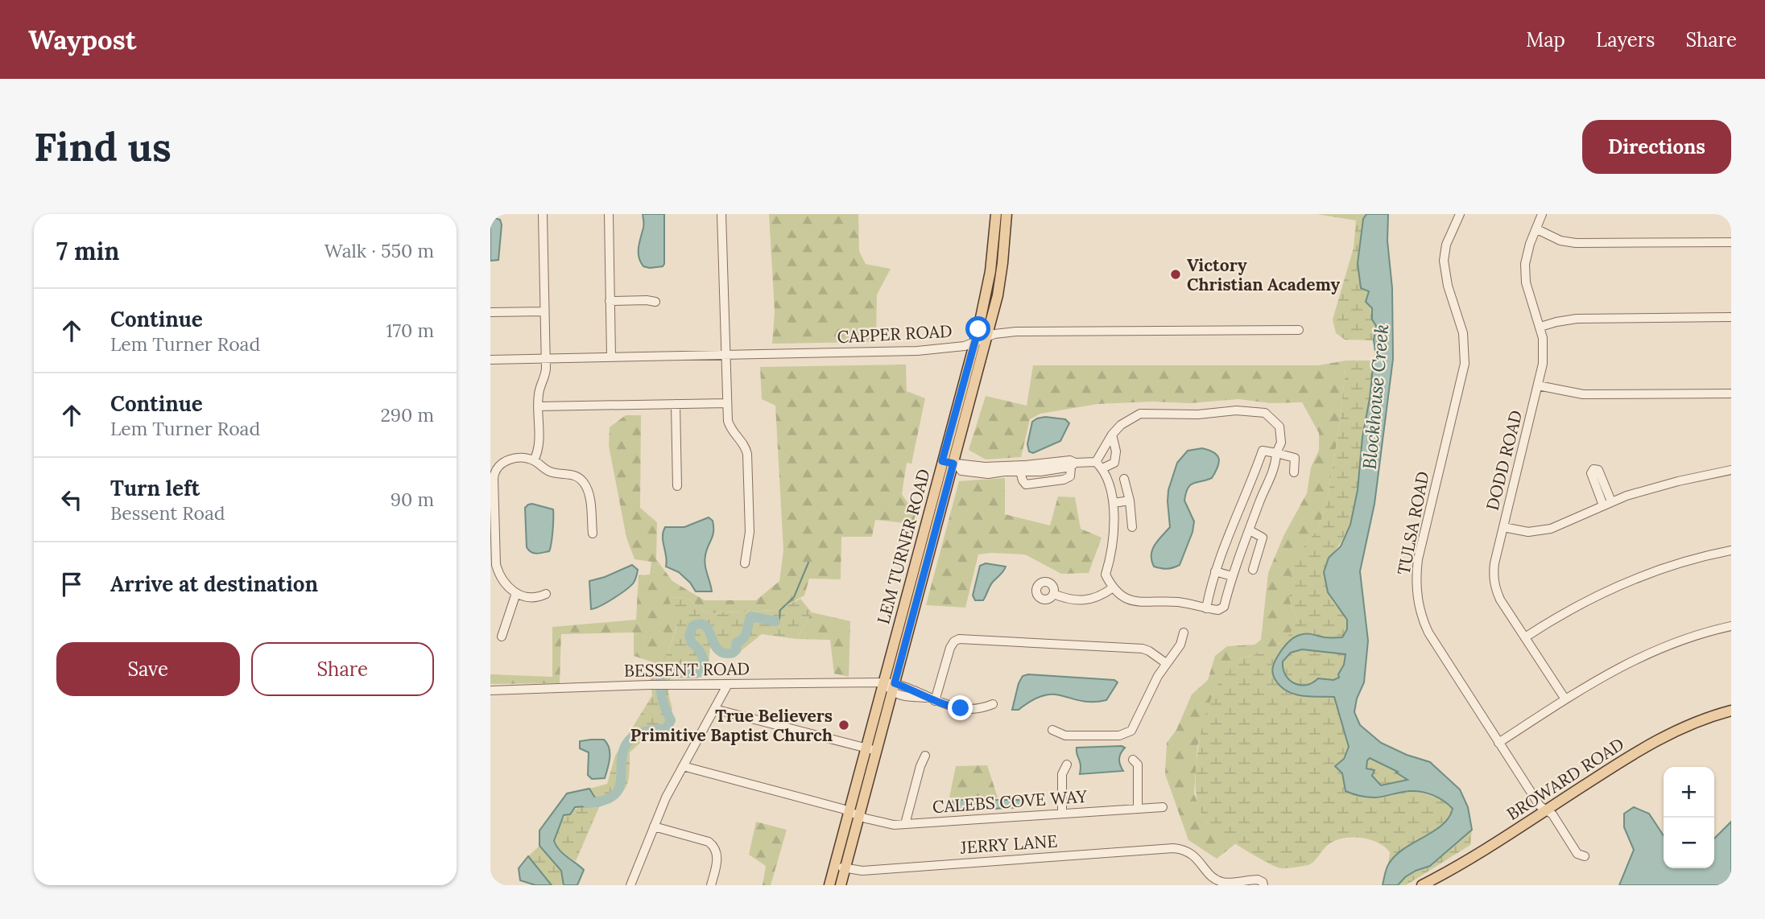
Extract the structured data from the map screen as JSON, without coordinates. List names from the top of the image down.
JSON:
{
  "streets": {
    "main road": ["LEM TURNER ROAD", "BROWARD ROAD"],
    "street": [
      "CAPPER ROAD",
      "DODD ROAD",
      "TULSA ROAD",
      "BESSENT ROAD",
      "CALEBS COVE WAY",
      "JERRY LANE"
    ]
  },
  "crossings": [
    ["CAPPER ROAD", "LEM TURNER ROAD"],
    ["TULSA ROAD", "BROWARD ROAD"],
    ["LEM TURNER ROAD", "BESSENT ROAD"],
    ["LEM TURNER ROAD", "CALEBS COVE WAY"],
    ["LEM TURNER ROAD", "JERRY LANE"]
  ],
  "water": ["Blockhouse Creek"],
  "places": ["Victory Christian Academy", "True Believers Primitive Baptist Church"],
  "page": {
    "header": "Waypost",
    "nav": ["Map", "Layers", "Share"],
    "buttons": [
      "Directions",
      ["Save", "Share"]
    ],
    "title": "Find us",
    "heading": ["7 min", "Walk · 550 m"],
    "list": [
      ["Continue", "Lem Turner Road", "170 m"],
      ["Continue", "Lem Turner Road", "290 m"],
      ["Turn left", "Bessent Road", "90 m"],
      "Arrive at destination"
    ],
    "map_buttons": ["+", "−"]
  }
}
